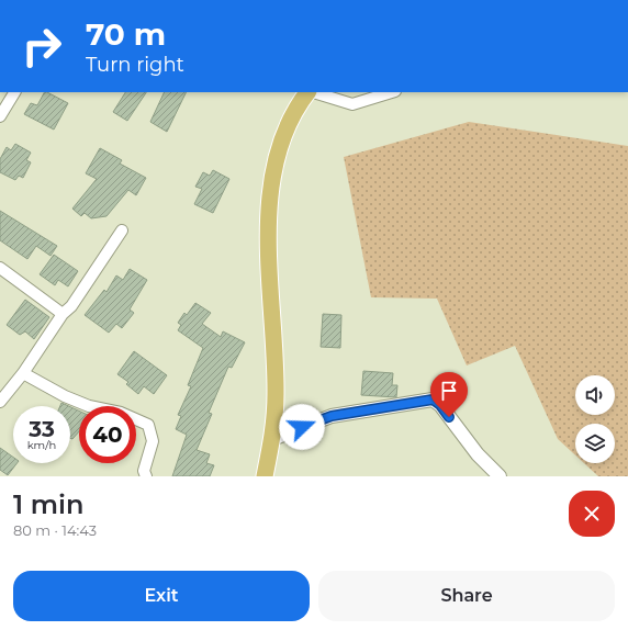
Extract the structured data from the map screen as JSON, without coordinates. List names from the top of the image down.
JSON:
{
  "page": {
    "turn": ["70 m", "Turn right"],
    "speed": "33 km/h",
    "limit": "40",
    "heading": ["1 min", "80 m · 14:43"],
    "buttons": ["Exit", "Share"]
  }
}
